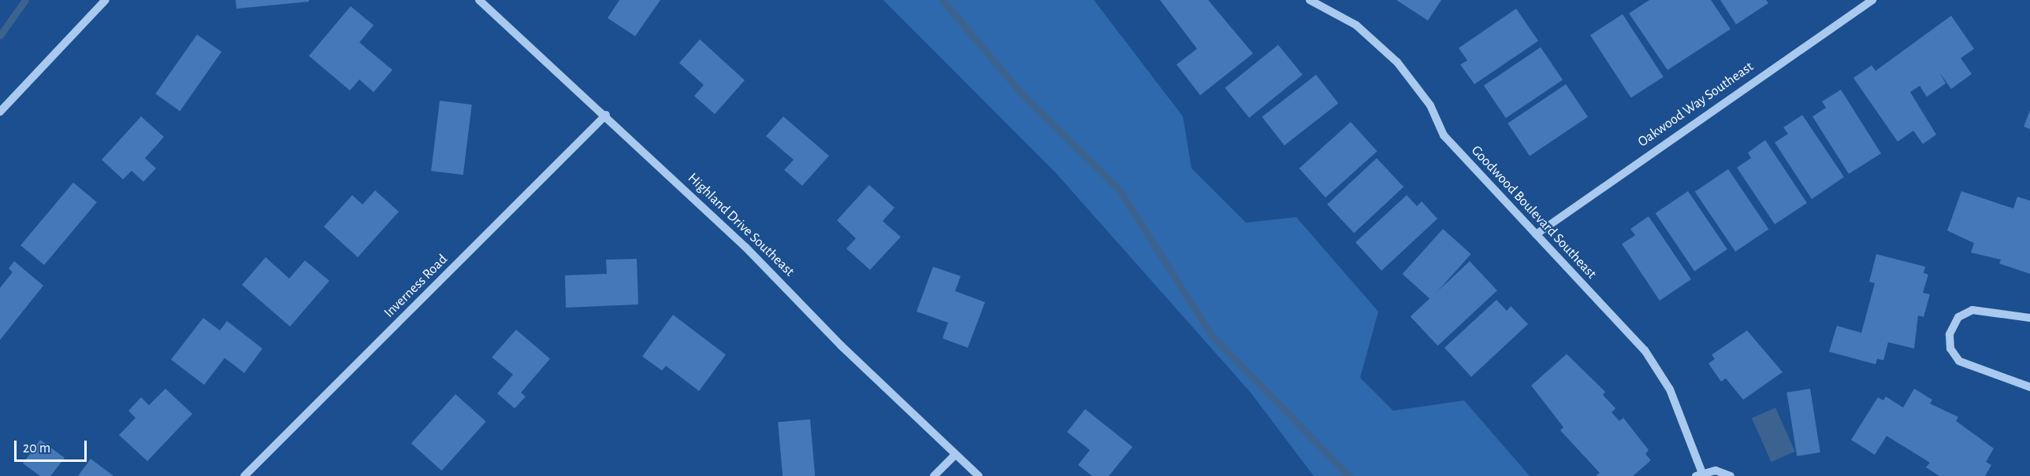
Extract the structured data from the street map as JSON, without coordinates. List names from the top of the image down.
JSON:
{
  "streets": {
    "street": [
      "Oakwood Way Southeast",
      "Goodwood Boulevard Southeast",
      "Highland Drive Southeast",
      "Inverness Road"
    ]
  },
  "crossings": [
    ["Oakwood Way Southeast", "Goodwood Boulevard Southeast"],
    ["Highland Drive Southeast", "Inverness Road"]
  ],
  "scale_bar": "20 m"
}
